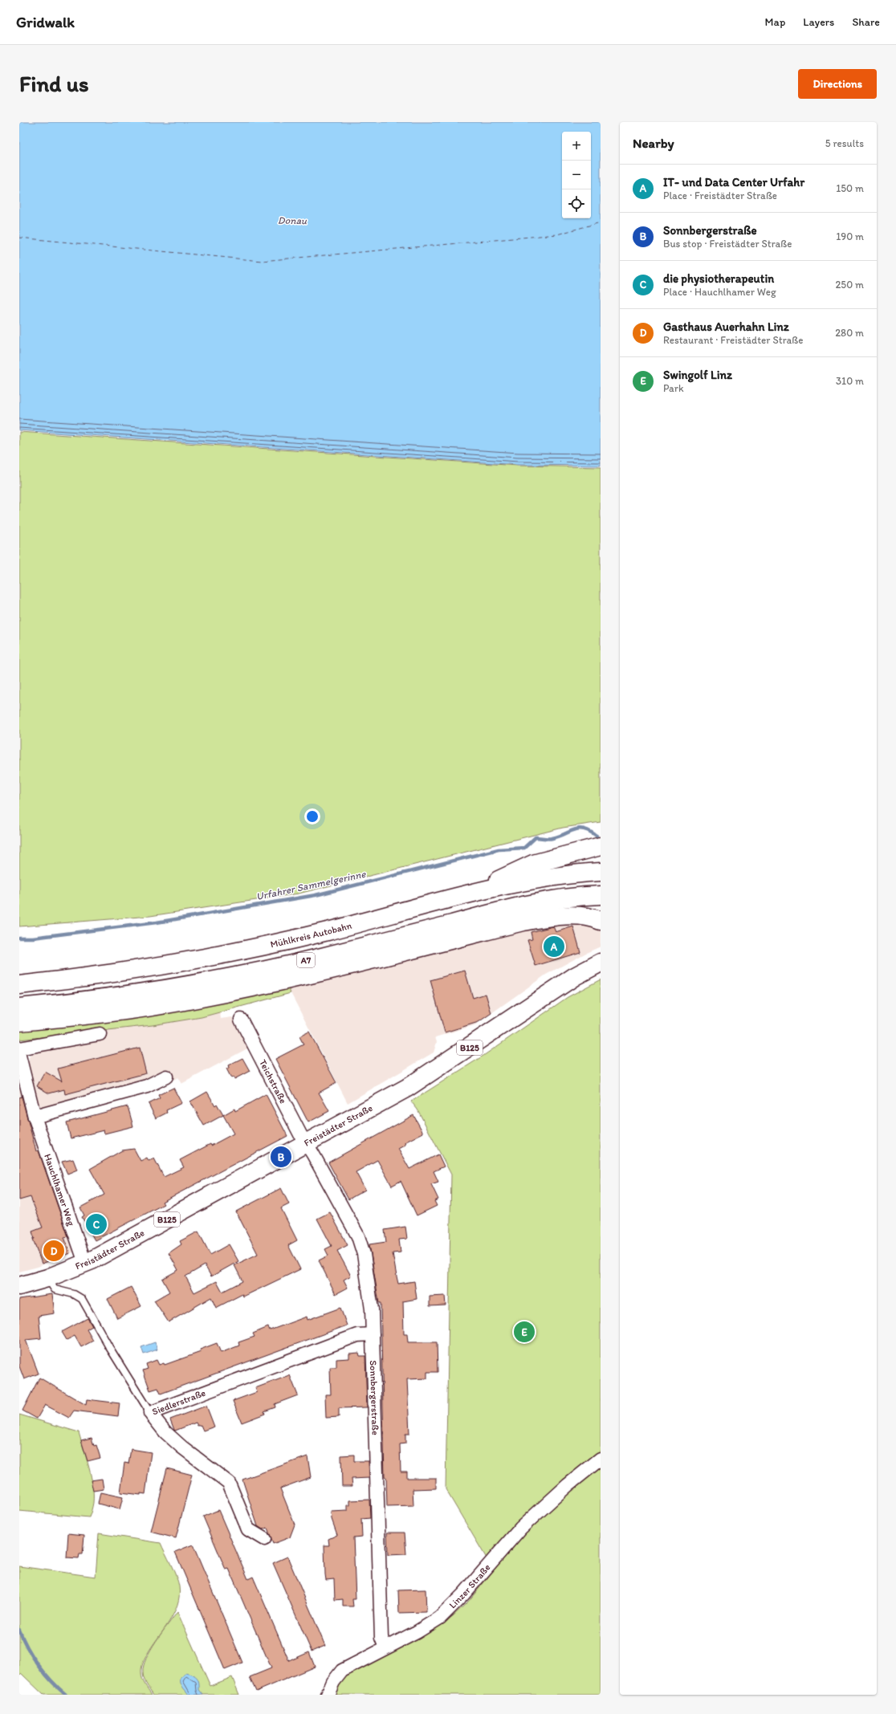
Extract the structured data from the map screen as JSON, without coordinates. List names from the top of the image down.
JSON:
{
  "streets": {
    "main road": [
      "Mühlkreis Autobahn",
      "A7",
      "B125",
      "Freistädter Straße"
    ],
    "street": [
      "Teichstraße",
      "Hauchlhamer Weg",
      "Sonnbergerstraße",
      "Siedlerstraße",
      "Linzer Straße"
    ]
  },
  "crossings": [
    ["Teichstraße", "Freistädter Straße"],
    ["Teichstraße", "Sonnbergerstraße"],
    ["Freistädter Straße", "Hauchlhamer Weg"],
    ["Freistädter Straße", "Sonnbergerstraße"],
    ["Sonnbergerstraße", "Siedlerstraße"],
    ["Sonnbergerstraße", "Linzer Straße"]
  ],
  "water": ["Donau", "Urfahrer Sammelgerinne"],
  "page": {
    "header": "Gridwalk",
    "nav": ["Map", "Layers", "Share"],
    "buttons": "Directions",
    "title": "Find us",
    "heading": ["Nearby", "5 results"],
    "map_buttons": ["+", "−"],
    "list": [
      {
        "mark": "A",
        "name": "IT- und Data Center Urfahr",
        "note": "Place · Freistädter Straße",
        "value": "150 m"
      },
      {
        "mark": "B",
        "name": "Sonnbergerstraße",
        "note": "Bus stop · Freistädter Straße",
        "value": "190 m"
      },
      {
        "mark": "C",
        "name": "die physiotherapeutin",
        "note": "Place · Hauchlhamer Weg",
        "value": "250 m"
      },
      {
        "mark": "D",
        "name": "Gasthaus Auerhahn Linz",
        "note": "Restaurant · Freistädter Straße",
        "value": "280 m"
      },
      {
        "mark": "E",
        "name": "Swingolf Linz",
        "note": "Park",
        "value": "310 m"
      }
    ],
    "pins": [
      "A",
      "B",
      "C",
      "D",
      "E"
    ]
  }
}
